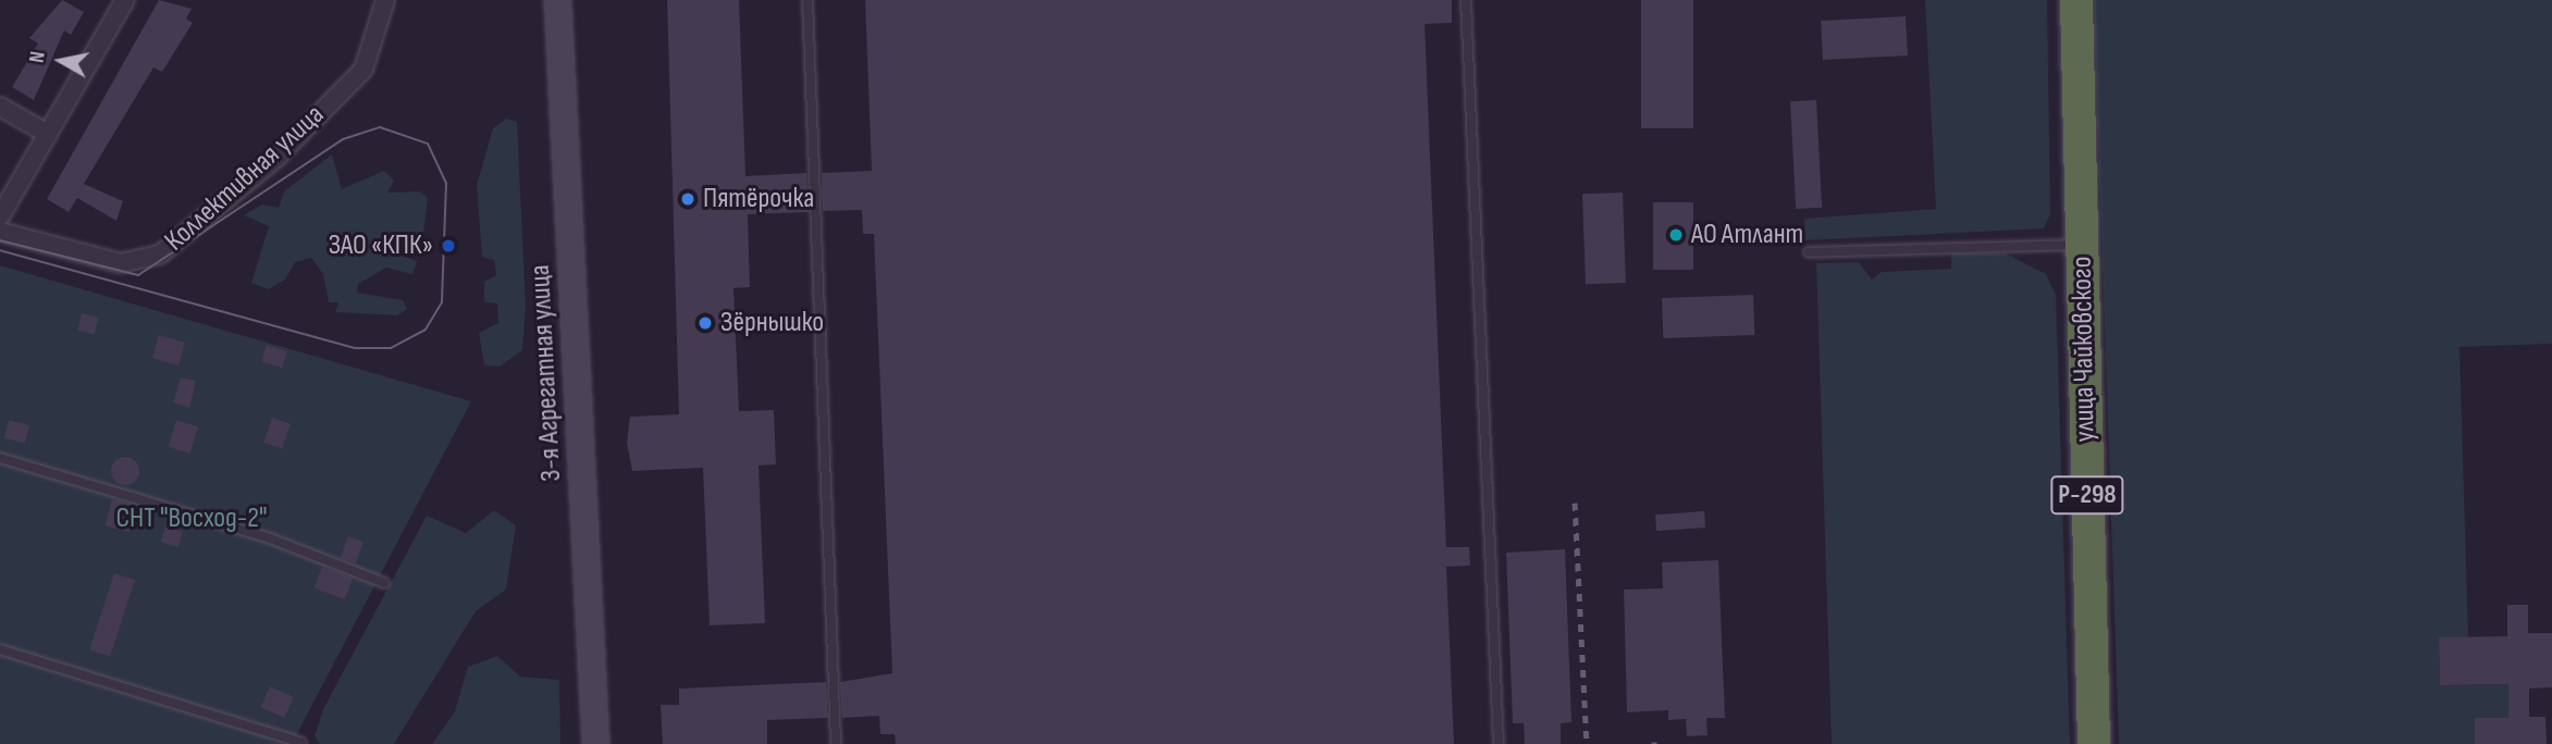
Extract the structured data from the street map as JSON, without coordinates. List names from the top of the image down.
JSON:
{
  "streets": {
    "highway": ["улица Чайковского", "Р-298"],
    "street": ["Коллективная улица", "3-я Агрегатная улица"]
  },
  "parks": ["СНТ \"Восход-2\""],
  "places": [
    "Пятёрочка",
    "АО Атлант",
    "ЗАО «КПК»",
    "Зёрнышко"
  ],
  "north": "left"
}
